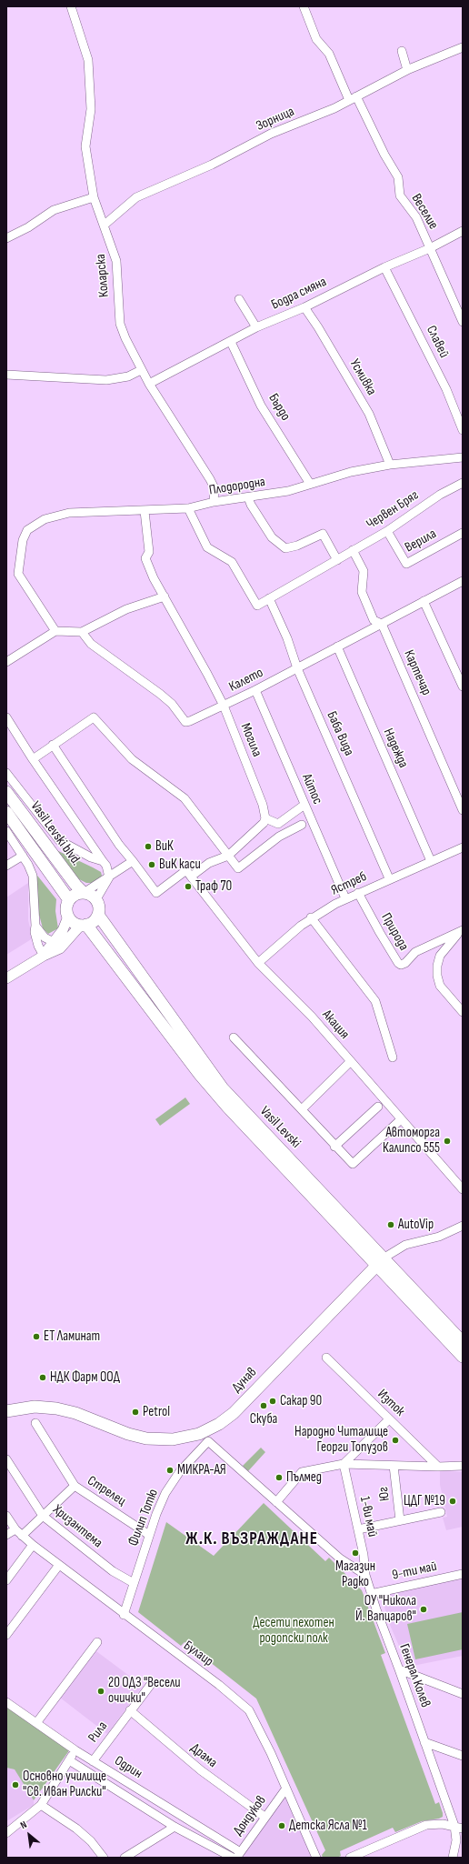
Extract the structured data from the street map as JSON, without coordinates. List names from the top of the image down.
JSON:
{
  "streets": {
    "main road": ["Vasil Levski blvd.", "Vasil Levski", "Дунав"],
    "street": [
      "Зорница",
      "Веселие",
      "Коларска",
      "Бодра смяна",
      "Славей",
      "Усмивка",
      "Бърдо",
      "Плодородна",
      "Червен Бряг",
      "Верила",
      "Картечар",
      "Калето",
      "Баба Вида",
      "Могила",
      "Надежда",
      "Айтос",
      "Ястреб",
      "Природа",
      "Акация",
      "Изток",
      "Стрелец",
      "Юг",
      "1-ви май",
      "Филип Тотю",
      "Хризантема",
      "9-ти май",
      "Булаир",
      "Генерал Колев",
      "Рила",
      "Драма",
      "Одрин",
      "Дондуков"
    ]
  },
  "crossings": [
    ["Зорница", "Веселие"],
    ["Зорница", "Коларска"],
    ["Веселие", "Бодра смяна"],
    ["Коларска", "Бодра смяна"],
    ["Коларска", "Плодородна"],
    ["Бодра смяна", "Славей"],
    ["Бодра смяна", "Усмивка"],
    ["Бодра смяна", "Бърдо"],
    ["Усмивка", "Плодородна"],
    ["Бърдо", "Плодородна"],
    ["Плодородна", "Червен Бряг"],
    ["Плодородна", "Могила"],
    ["Червен Бряг", "Верила"],
    ["Червен Бряг", "Картечар"],
    ["Червен Бряг", "Баба Вида"],
    ["Картечар", "Калето"],
    ["Калето", "Баба Вида"],
    ["Калето", "Могила"],
    ["Калето", "Надежда"],
    ["Калето", "Айтос"],
    ["Баба Вида", "Ястреб"],
    ["Надежда", "Ястреб"],
    ["Айтос", "Ястреб"],
    ["Vasil Levski blvd.", "Vasil Levski"],
    ["Ястреб", "Природа"],
    ["Ястреб", "Акация"],
    ["Vasil Levski", "Дунав"],
    ["Стрелец", "Филип Тотю"],
    ["1-ви май", "Генерал Колев"],
    ["Филип Тотю", "Хризантема"],
    ["Филип Тотю", "Булаир"],
    ["9-ти май", "Генерал Колев"],
    ["Булаир", "Дондуков"],
    ["Рила", "Драма"],
    ["Рила", "Одрин"],
    ["Драма", "Дондуков"],
    ["Одрин", "Дондуков"]
  ],
  "districts": ["Ж.К. ВЪЗРАЖДАНЕ"],
  "parks": ["Десети пехотен родопски полк"],
  "places": [
    "ВиК",
    "ВиК каси",
    "Траф 70",
    "Автоморга Калипсо 555",
    "AutoVip",
    "ЕТ Ламинат",
    "НДК Фарм ООД",
    "Сакар 90",
    "Скуба",
    "Petrol",
    "Народно Читалище Георги Топузов",
    "МИКРА-АЯ",
    "Пълмед",
    "ЦДГ №19",
    "Магазин Радко",
    "ОУ \"Никола Й. Вапцаров\"",
    "20 ОДЗ \"Весели очички\"",
    "Основно училище \"Св. Иван Рилски\"",
    "Детска Ясла №1"
  ],
  "north": "top left"
}
